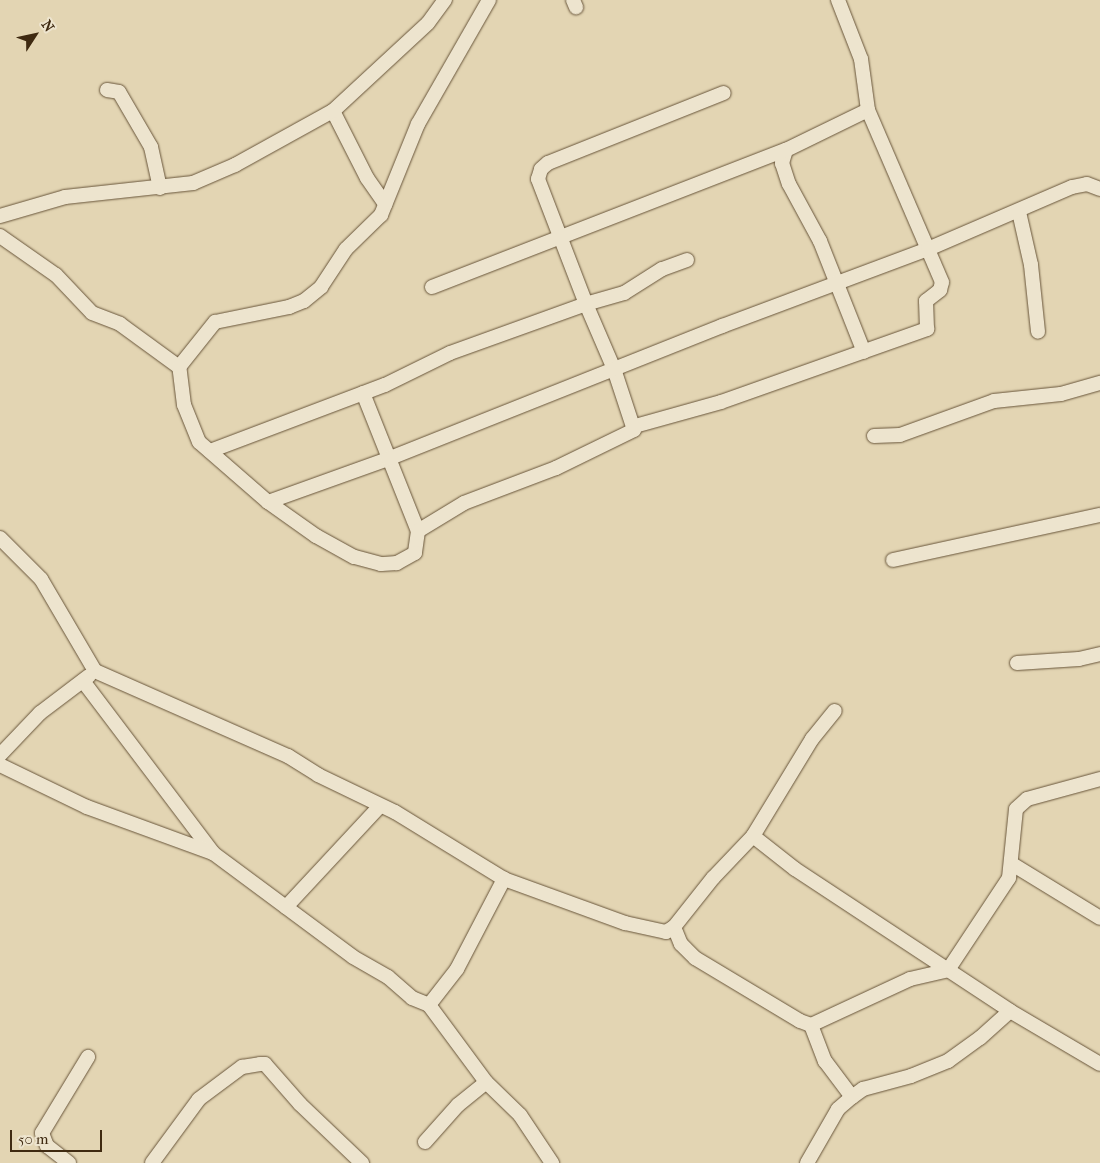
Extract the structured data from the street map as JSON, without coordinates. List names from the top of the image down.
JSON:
{
  "scale_bar": "50 m",
  "north": "top right"
}
